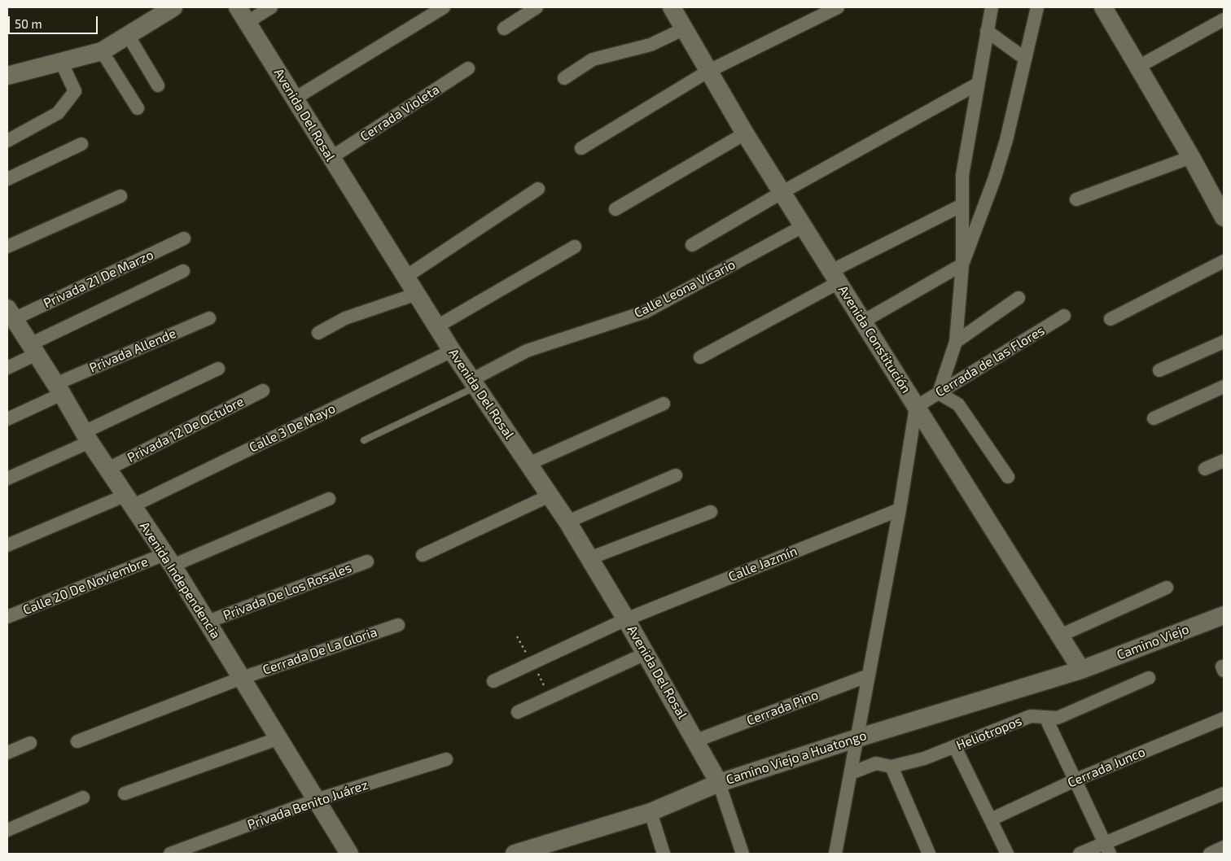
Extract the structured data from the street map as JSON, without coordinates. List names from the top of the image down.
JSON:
{
  "streets": {
    "main road": [
      "Avenida Del Rosal",
      "Avenida Constitución",
      "Avenida Independencia",
      "Camino Viejo",
      "Camino Viejo a Huatongo"
    ],
    "street": [
      "Cerrada Violeta",
      "Privada 21 De Marzo",
      "Calle Leona Vicario",
      "Privada Allende",
      "Cerrada de las Flores",
      "Calle 3 De Mayo",
      "Privada 12 De Octubre",
      "Calle Jazmín",
      "Calle 20 De Noviembre",
      "Privada De Los Rosales",
      "Cerrada De La Gloria",
      "Cerrada Pino",
      "Heliotropos",
      "Cerrada Junco",
      "Privada Benito Juárez"
    ]
  },
  "crossings": [
    ["Cerrada Violeta", "Avenida Del Rosal"],
    ["Avenida Del Rosal", "Calle Leona Vicario"],
    ["Avenida Del Rosal", "Calle 3 De Mayo"],
    ["Avenida Del Rosal", "Calle Jazmín"],
    ["Avenida Del Rosal", "Cerrada Pino"],
    ["Avenida Del Rosal", "Camino Viejo a Huatongo"],
    ["Privada 21 De Marzo", "Avenida Independencia"],
    ["Calle Leona Vicario", "Avenida Constitución"],
    ["Avenida Constitución", "Cerrada de las Flores"],
    ["Avenida Constitución", "Camino Viejo"],
    ["Avenida Constitución", "Camino Viejo a Huatongo"],
    ["Privada Allende", "Avenida Independencia"],
    ["Calle 3 De Mayo", "Avenida Independencia"],
    ["Privada 12 De Octubre", "Avenida Independencia"],
    ["Avenida Independencia", "Calle 20 De Noviembre"],
    ["Avenida Independencia", "Privada De Los Rosales"],
    ["Avenida Independencia", "Cerrada De La Gloria"],
    ["Avenida Independencia", "Privada Benito Juárez"],
    ["Camino Viejo", "Camino Viejo a Huatongo"]
  ],
  "scale_bar": "50 m"
}
